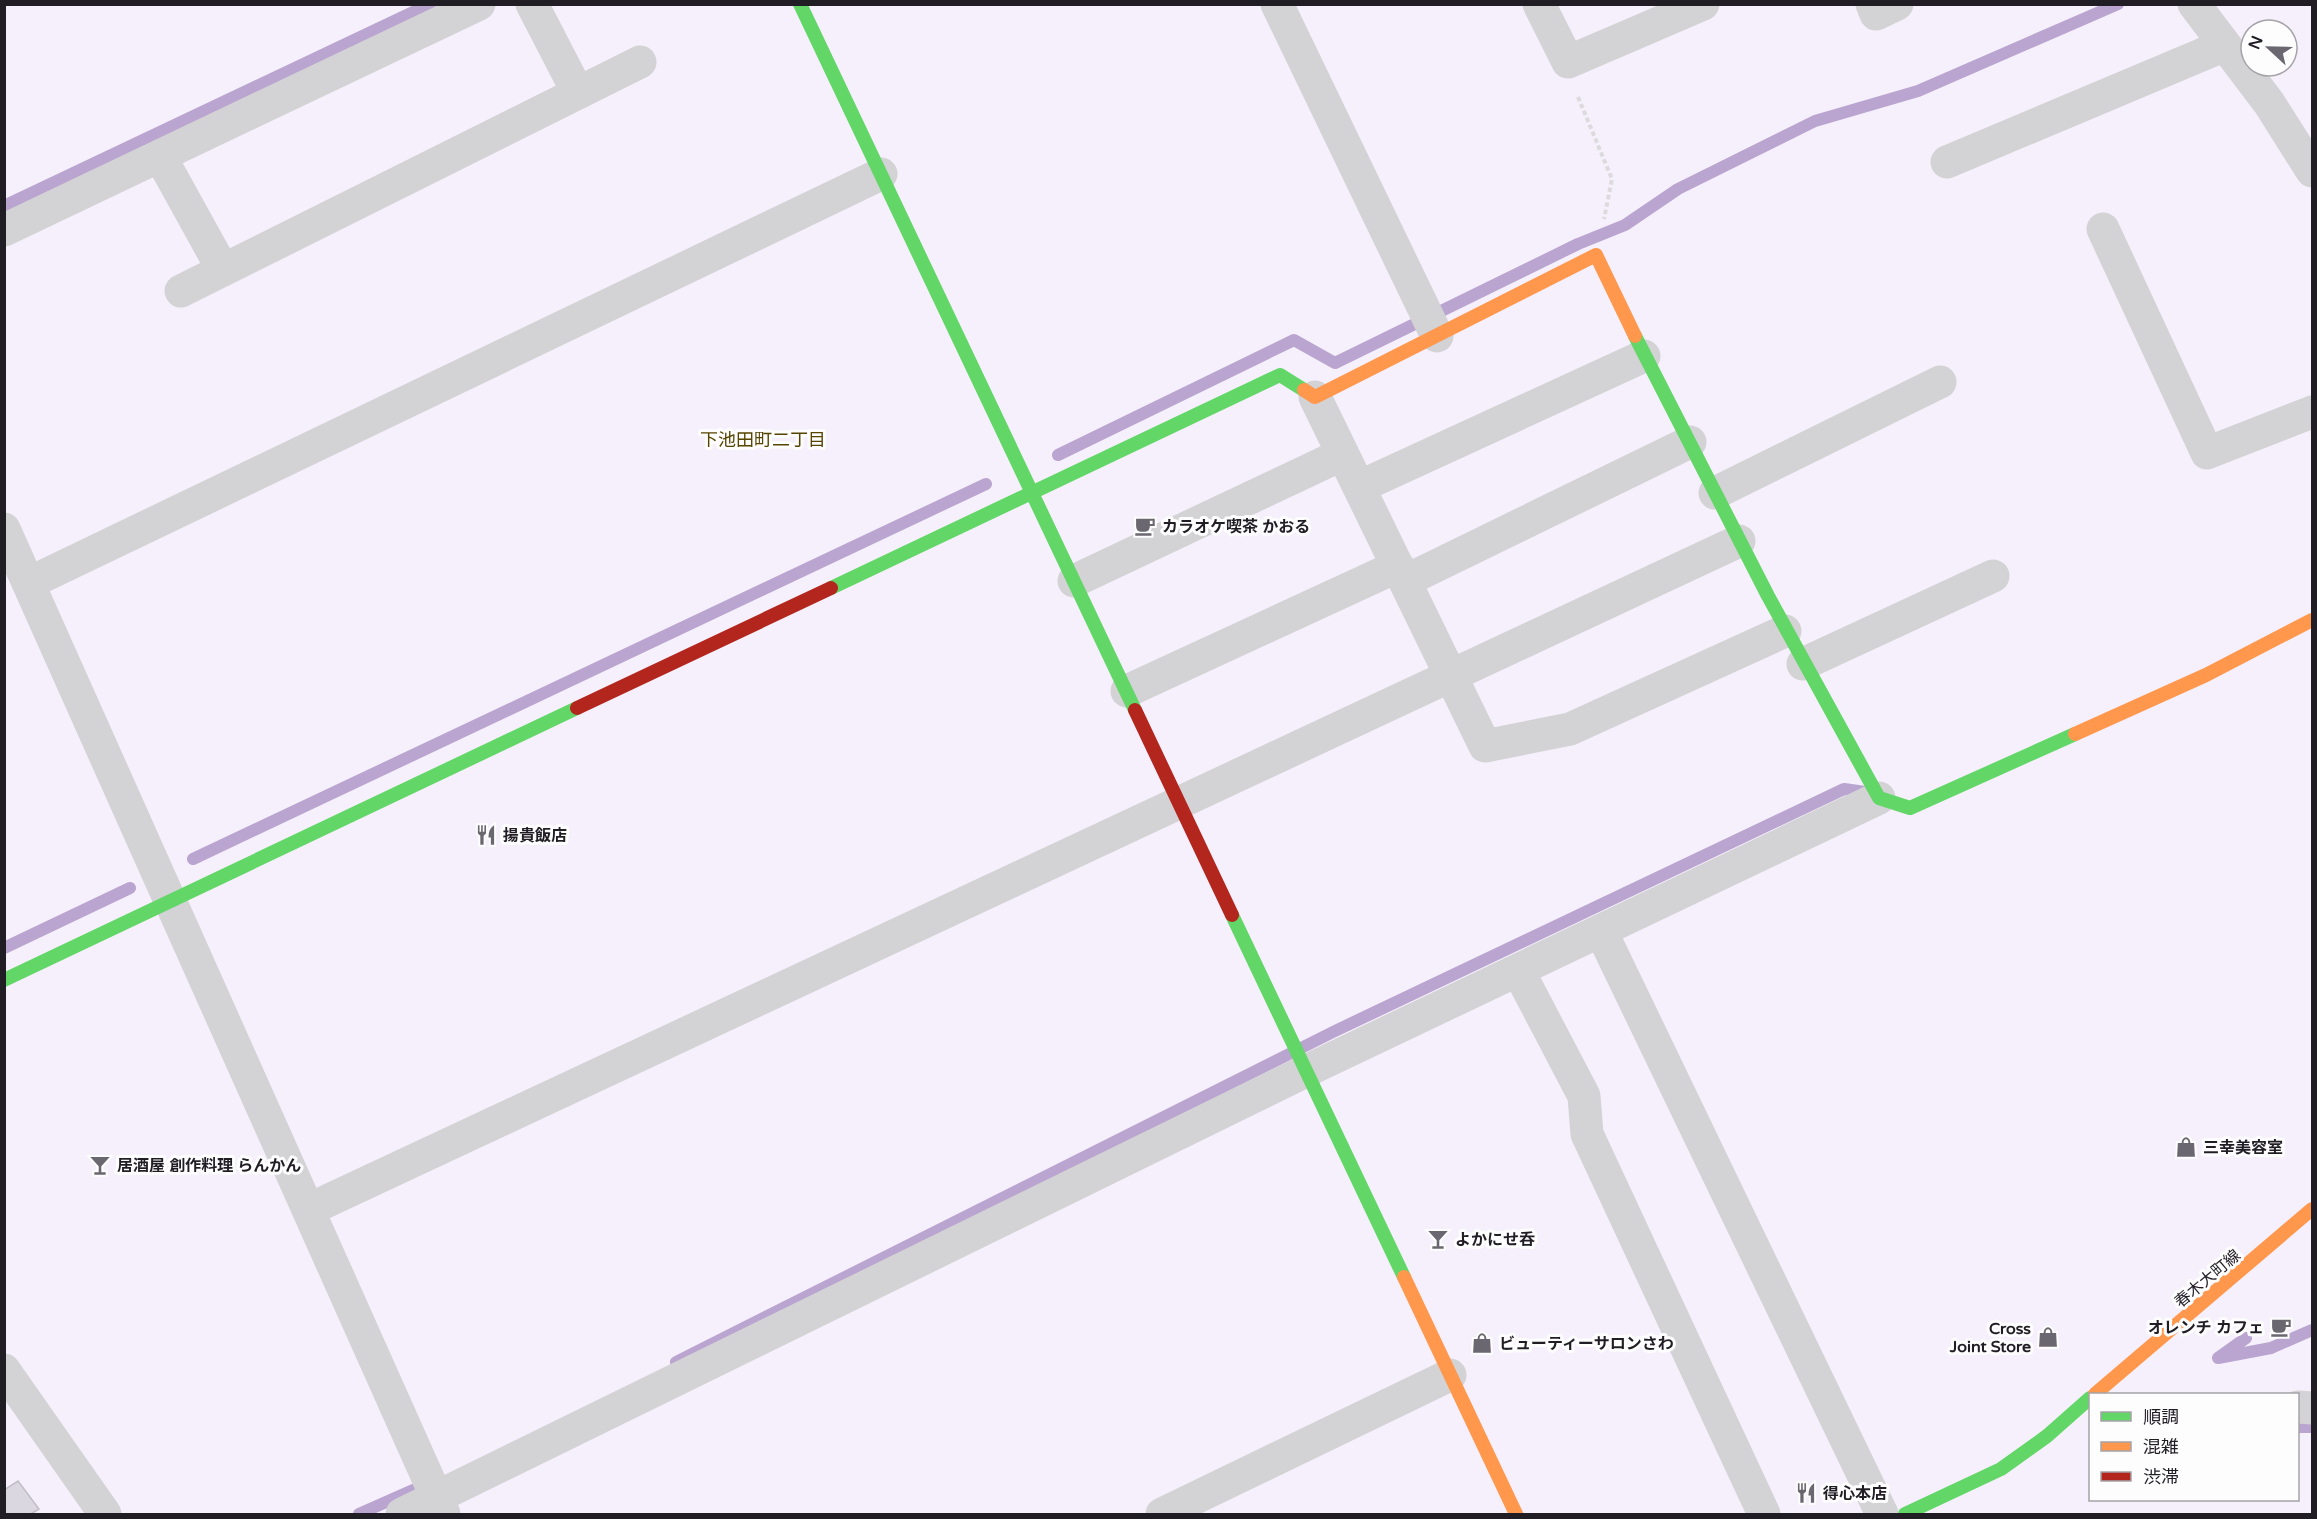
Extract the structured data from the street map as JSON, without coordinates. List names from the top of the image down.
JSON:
{
  "streets": {
    "street": ["春木大町線"]
  },
  "districts": ["下池田町二丁目"],
  "places": {
    "cafe": ["カラオケ喫茶 かおる", "オレンチ カフェ"],
    "restaurant": ["揚貴飯店", "得心本店"],
    "shop": ["三幸美容室", "Cross Joint Store", "ビューティーサロンさわ"],
    "bar": ["居酒屋 創作料理 らんかん", "よかにせ呑"]
  },
  "legend": ["順調", "混雑", "渋滞"],
  "north": "left"
}
